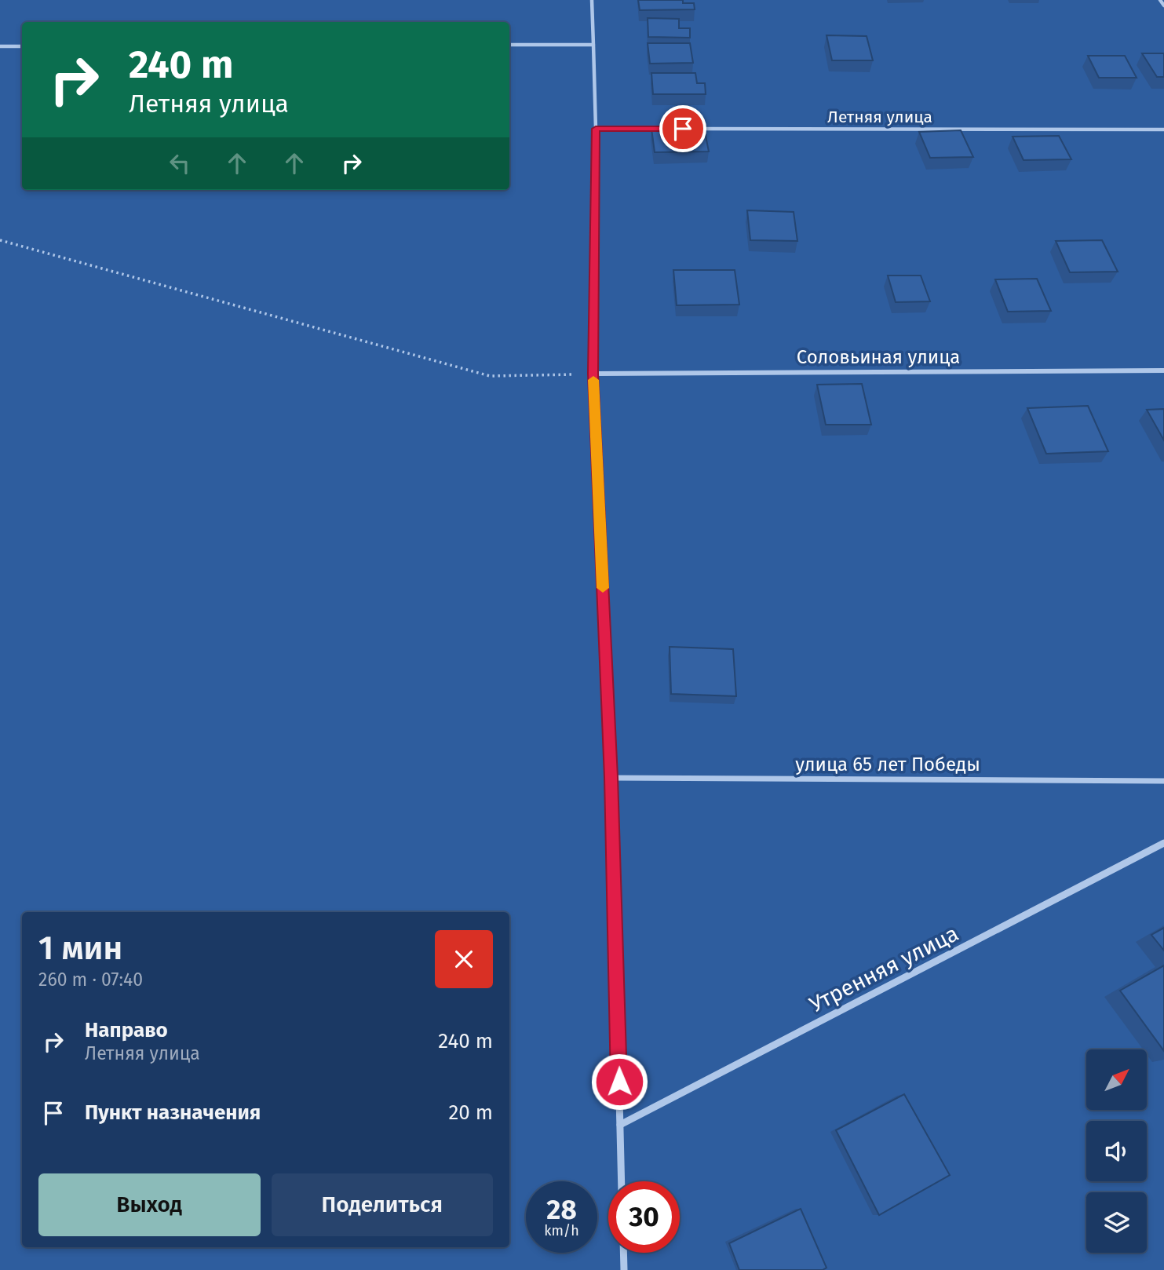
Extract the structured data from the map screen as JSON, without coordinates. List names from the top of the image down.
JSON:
{
  "streets": {
    "street": [
      "Летняя улица",
      "Соловьиная улица",
      "улица 65 лет Победы",
      "Утренняя улица"
    ]
  },
  "north": "top right",
  "page": {
    "turn": ["240 m", "Летняя улица"],
    "heading": ["1 мин", "260 m · 07:40"],
    "list": [
      {
        "name": "Направо",
        "note": "Летняя улица",
        "value": "240 m"
      },
      {
        "name": "Пункт назначения",
        "value": "20 m"
      }
    ],
    "buttons": ["Выход", "Поделиться"],
    "speed": "28 km/h",
    "limit": "30"
  }
}
